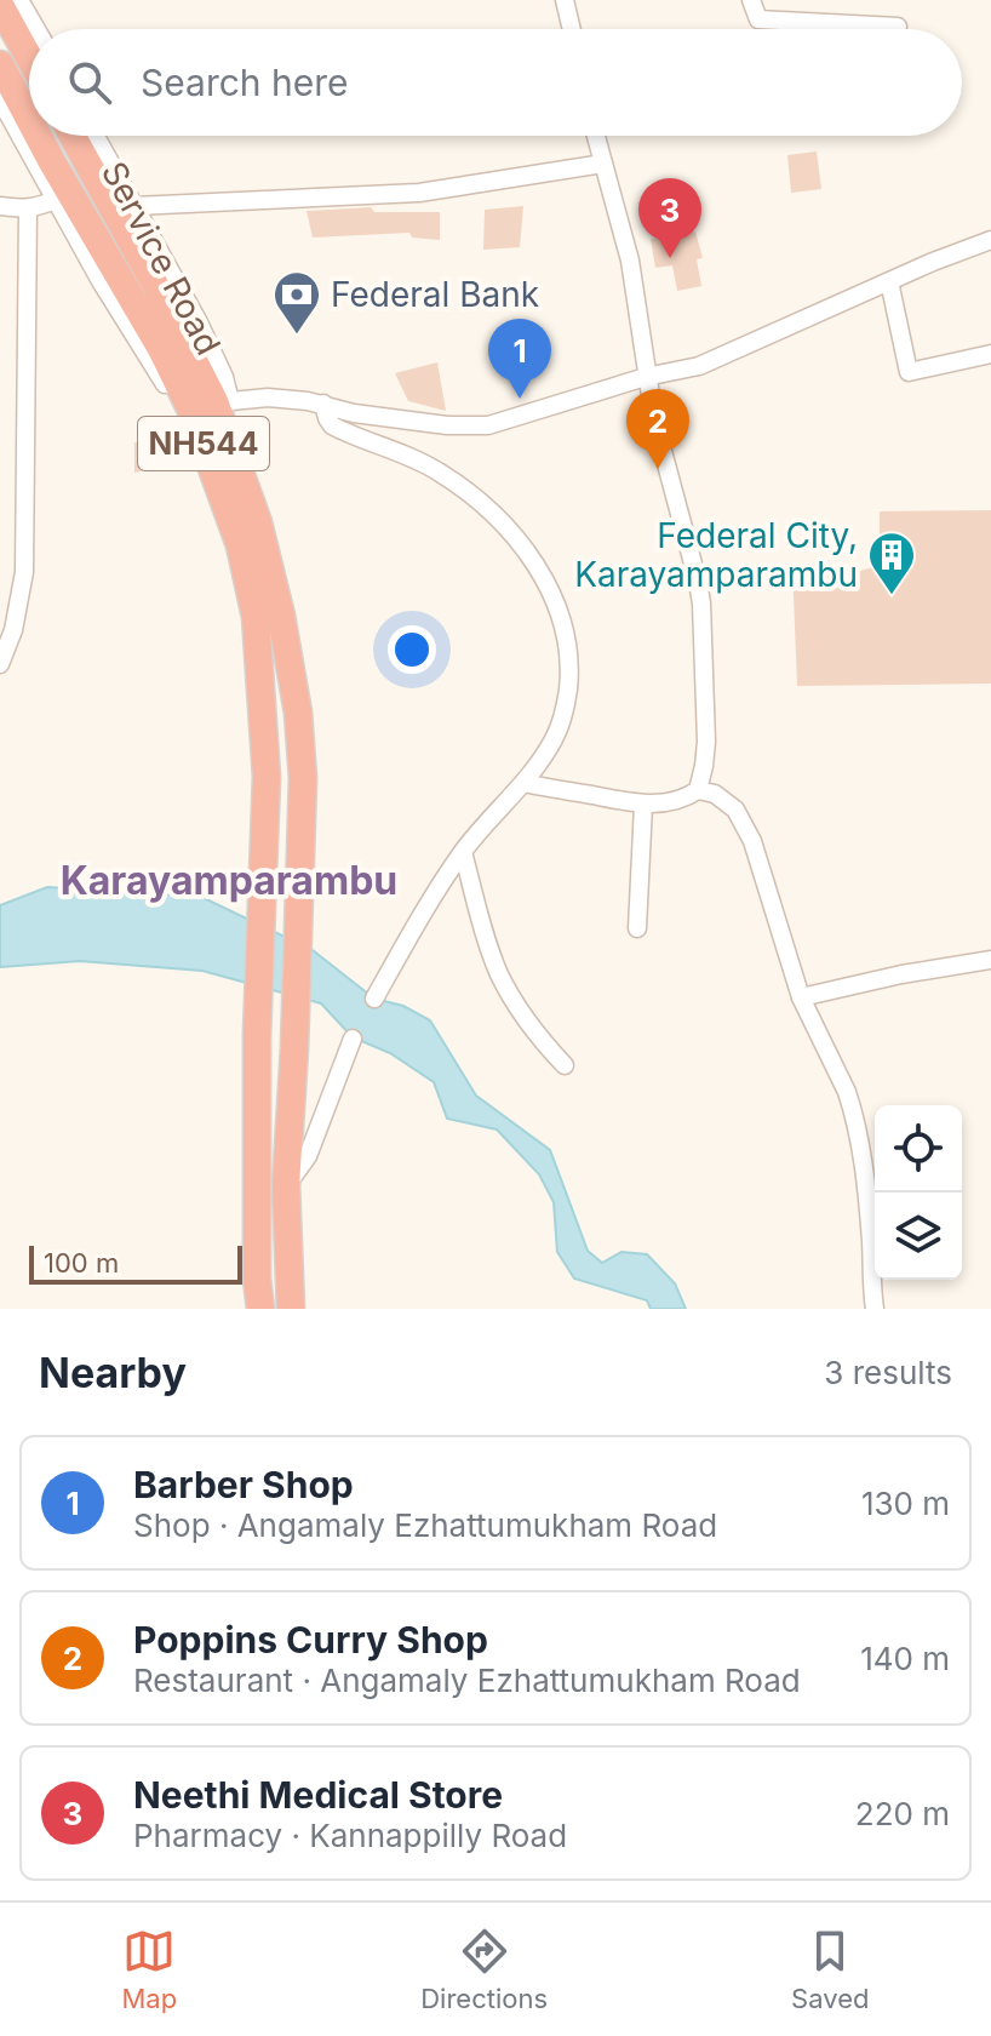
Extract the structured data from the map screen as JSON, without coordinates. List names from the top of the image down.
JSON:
{
  "streets": {
    "highway": ["NH544"],
    "street": ["Service Road"]
  },
  "crossings": [
    ["Service Road", "NH544"]
  ],
  "districts": ["Karayamparambu"],
  "places": {
    "bank": ["Federal Bank"],
    "building": ["Federal City, Karayamparambu"]
  },
  "scale_bar": "100 m",
  "page": {
    "search": "Search here",
    "pins": ["3", "1", "2"],
    "scale": "100 m",
    "heading": ["Nearby", "3 results"],
    "list": [
      {
        "mark": "1",
        "name": "Barber Shop",
        "note": "Shop · Angamaly Ezhattumukham Road",
        "value": "130 m"
      },
      {
        "mark": "2",
        "name": "Poppins Curry Shop",
        "note": "Restaurant · Angamaly Ezhattumukham Road",
        "value": "140 m"
      },
      {
        "mark": "3",
        "name": "Neethi Medical Store",
        "note": "Pharmacy · Kannappilly Road",
        "value": "220 m"
      }
    ],
    "nav": ["Map", "Directions", "Saved"]
  }
}
